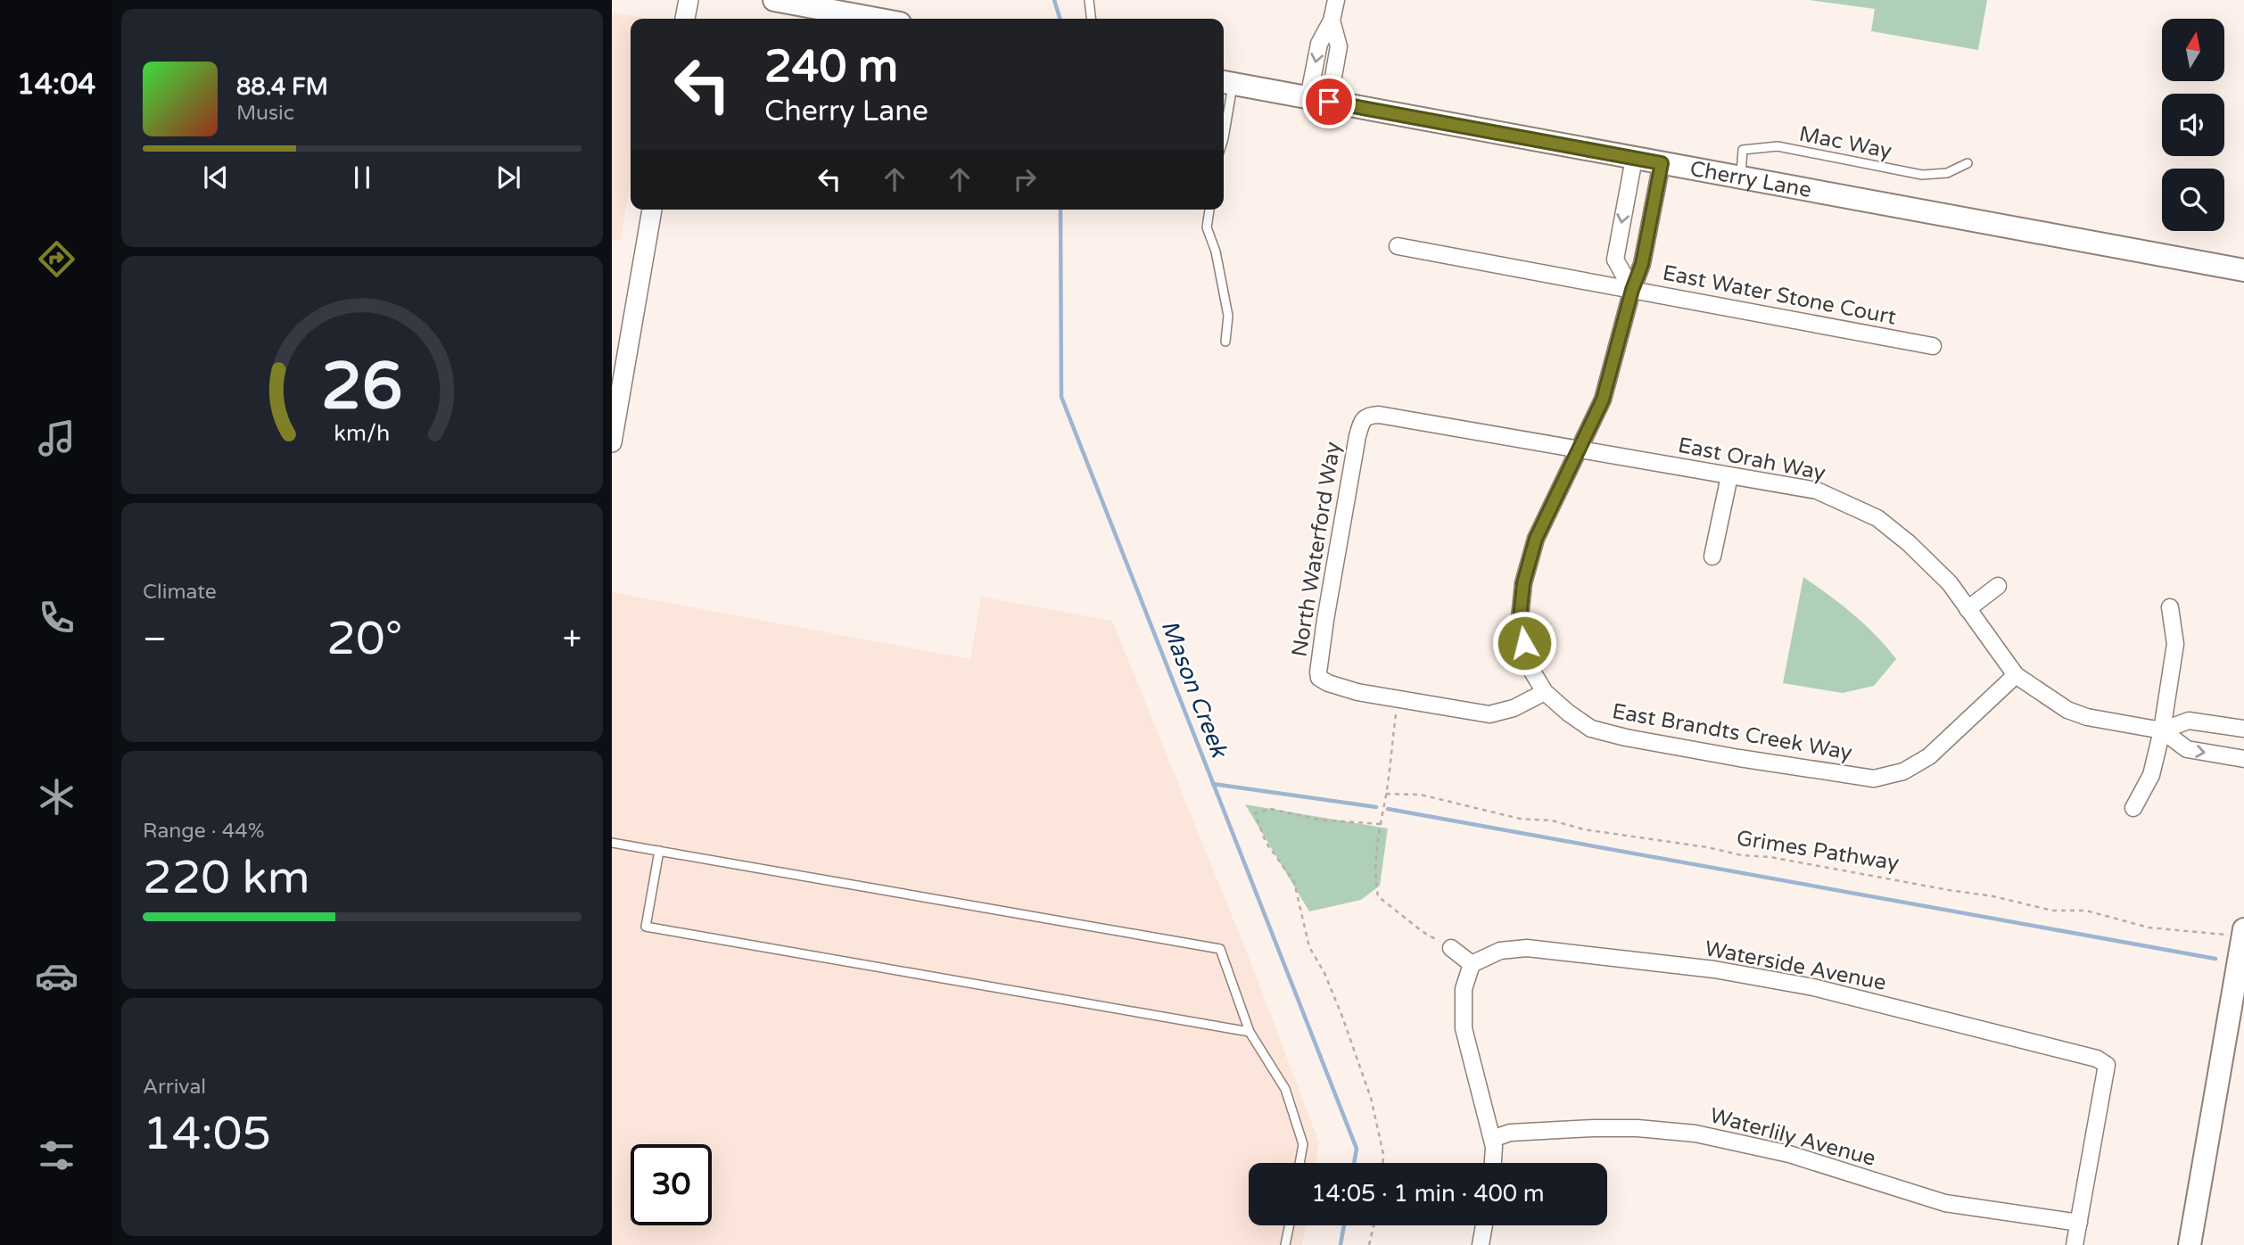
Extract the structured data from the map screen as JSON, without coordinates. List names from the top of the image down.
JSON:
{
  "streets": {
    "main road": ["Cherry Lane"],
    "street": [
      "East Water Stone Court",
      "East Orah Way",
      "North Waterford Way",
      "East Brandts Creek Way",
      "Waterside Avenue",
      "Waterlily Avenue"
    ],
    "lane": ["Mac Way"],
    "path": ["Grimes Pathway"]
  },
  "crossings": [
    ["Mac Way", "Cherry Lane"],
    ["Cherry Lane", "East Brandts Creek Way"],
    ["East Water Stone Court", "East Brandts Creek Way"],
    ["East Orah Way", "North Waterford Way"],
    ["East Orah Way", "East Brandts Creek Way"],
    ["North Waterford Way", "East Brandts Creek Way"],
    ["Waterside Avenue", "Waterlily Avenue"]
  ],
  "water": ["Mason Creek"],
  "north": "top",
  "page": {
    "tabs": "14:04",
    "turn": ["240 m", "Cherry Lane"],
    "song": ["88.4 FM", "Music"],
    "tile": [
      "Climate",
      ["Range · 44%", "220 km"],
      ["Arrival", "14:05"]
    ],
    "heat": ["−", "20°", "+"],
    "limit": "30",
    "trip": "14:05 · 1 min · 400 m",
    "gauge": ["26", "km/h"]
  }
}
